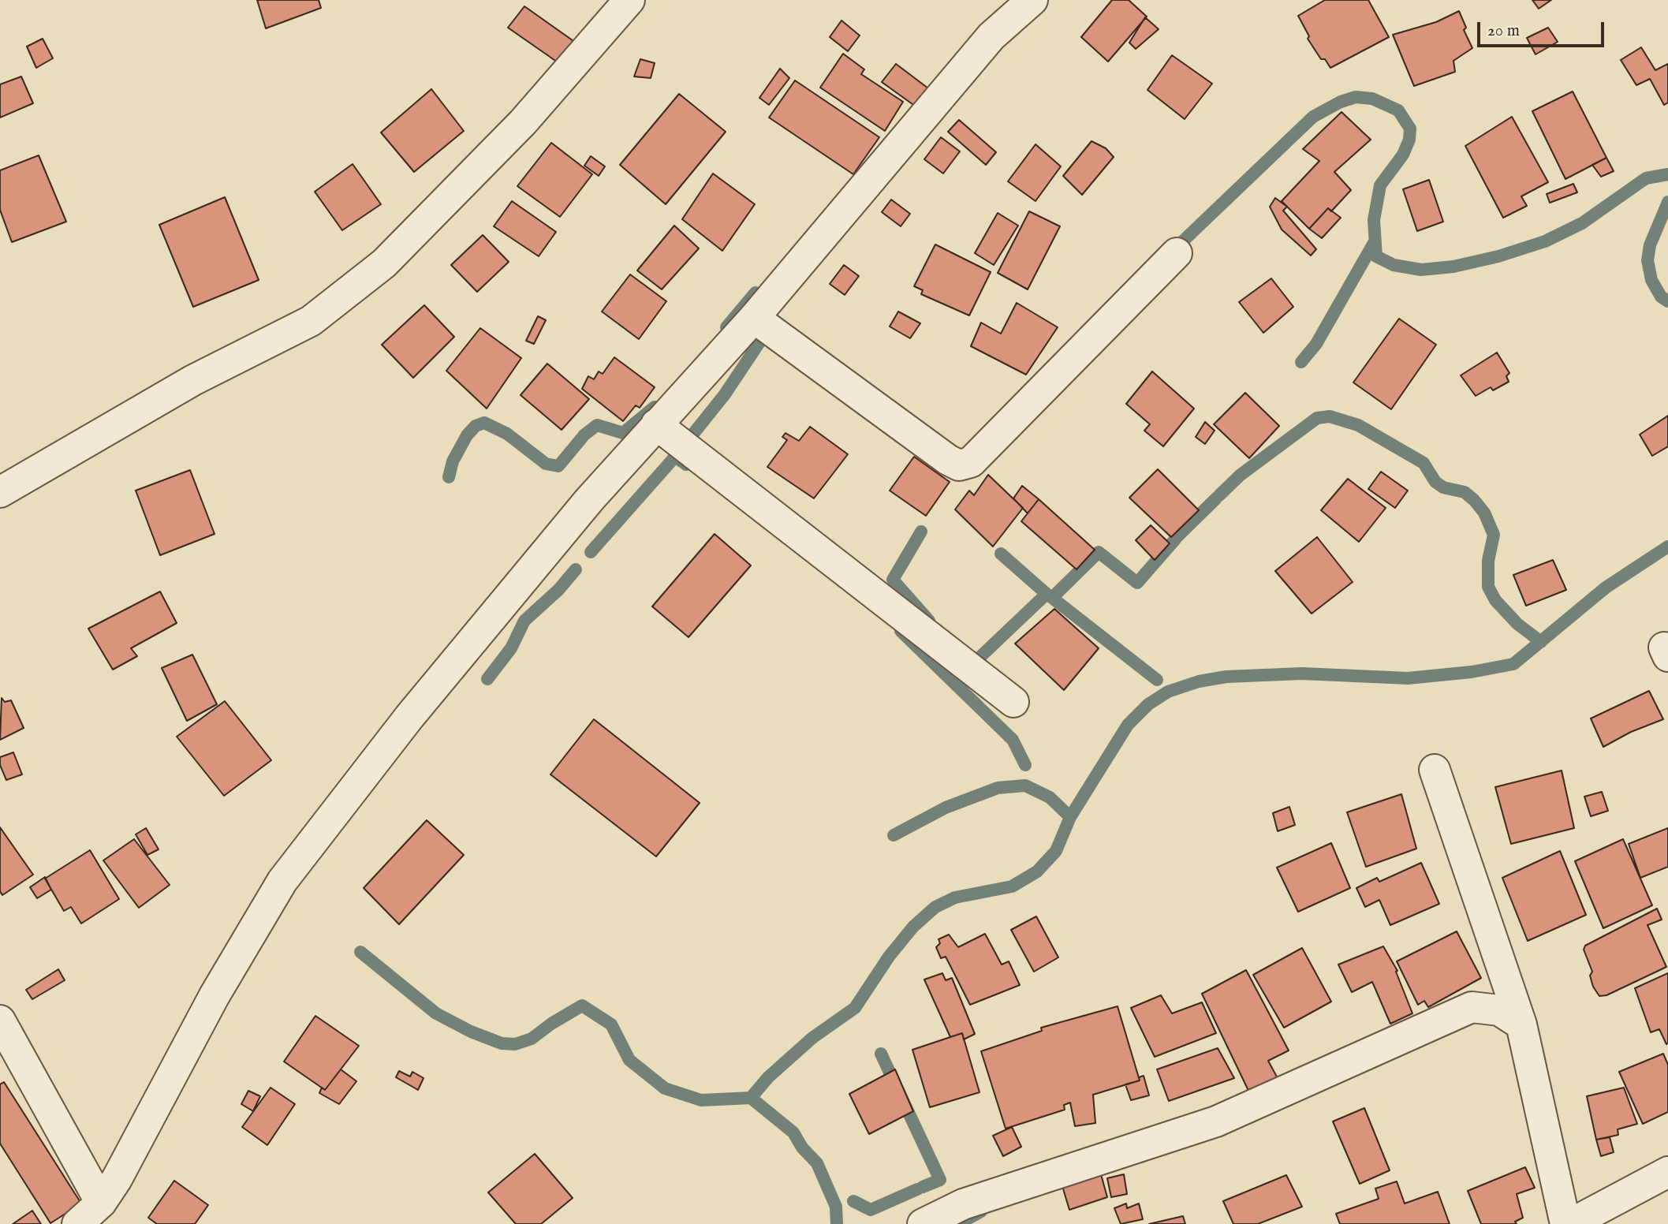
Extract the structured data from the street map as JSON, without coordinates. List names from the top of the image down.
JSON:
{
  "scale_bar": "20 m"
}
